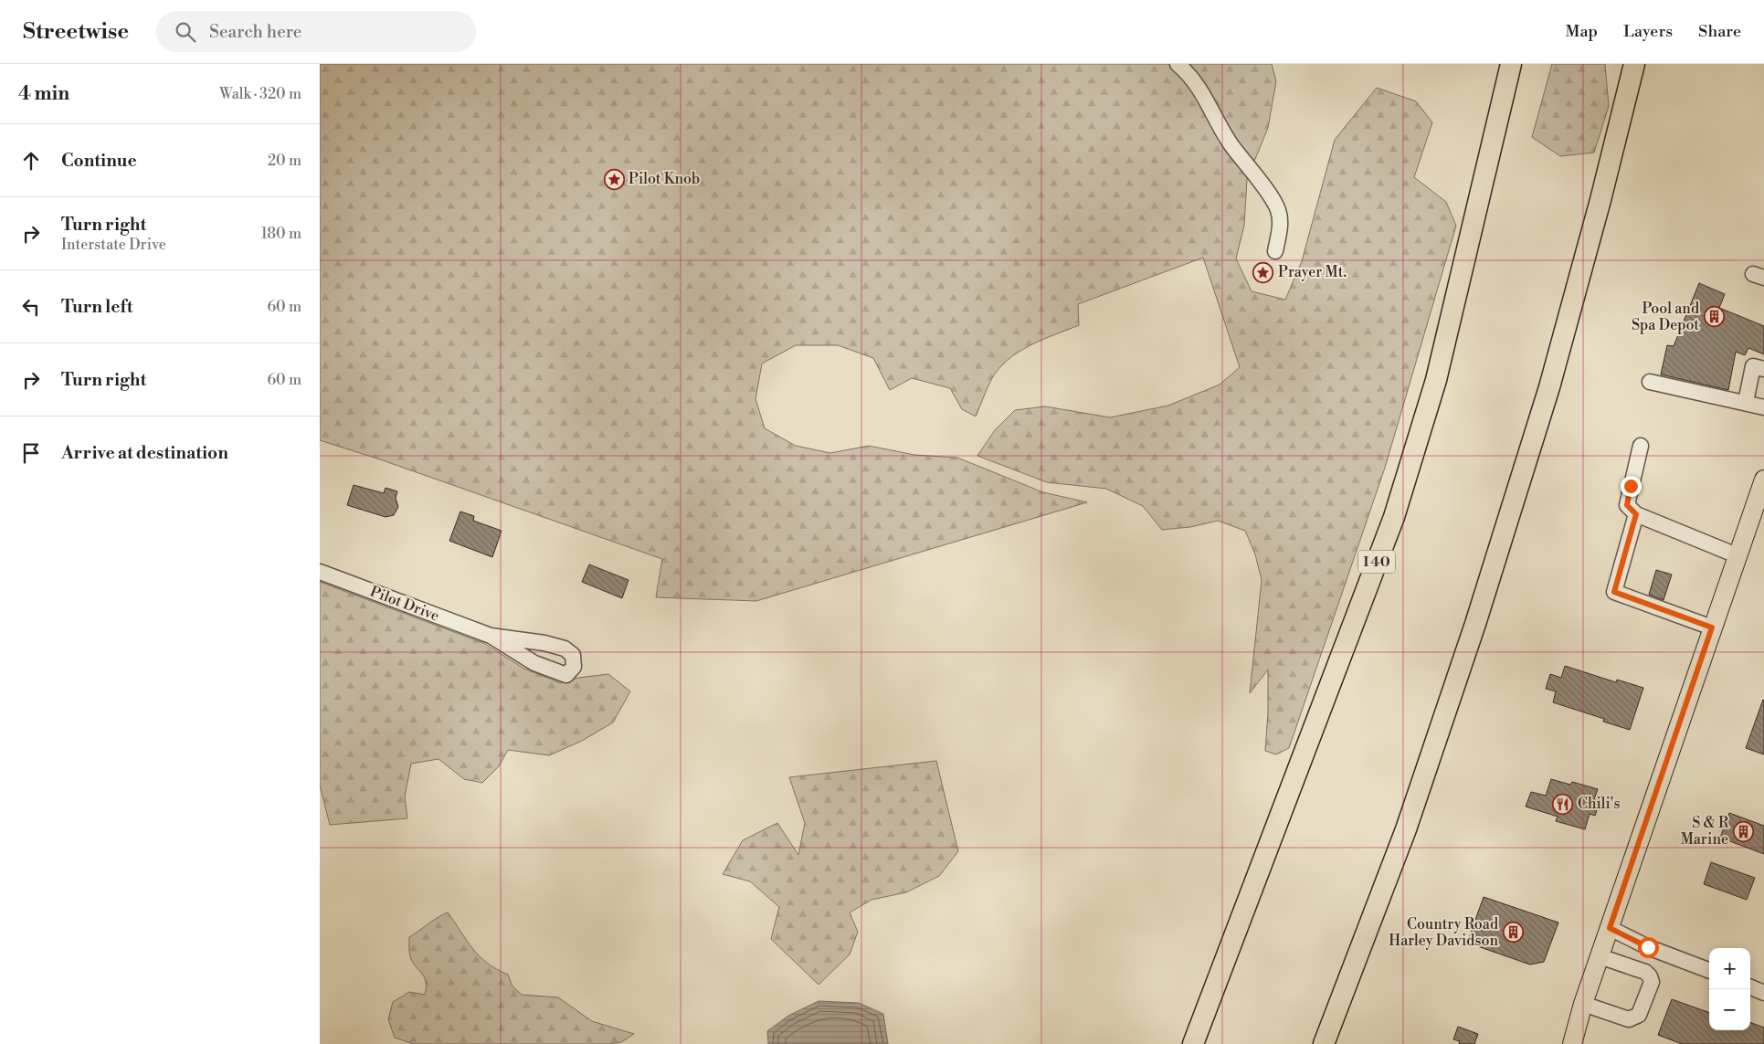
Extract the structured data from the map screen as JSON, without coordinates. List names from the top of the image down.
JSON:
{
  "streets": {
    "highway": ["I 40"],
    "street": ["Pilot Drive"]
  },
  "places": {
    "place": ["Pilot Knob", "Prayer Mt."],
    "building": ["Pool and Spa Depot", "S & R Marine", "Country Road Harley Davidson"],
    "restaurant": ["Chili's"]
  },
  "page": {
    "header": "Streetwise",
    "search": "Search here",
    "nav": ["Map", "Layers", "Share"],
    "heading": ["4 min", "Walk · 320 m"],
    "list": [
      ["Continue", "20 m"],
      ["Turn right", "Interstate Drive", "180 m"],
      ["Turn left", "60 m"],
      ["Turn right", "60 m"],
      "Arrive at destination"
    ],
    "map_buttons": ["+", "−"]
  }
}
